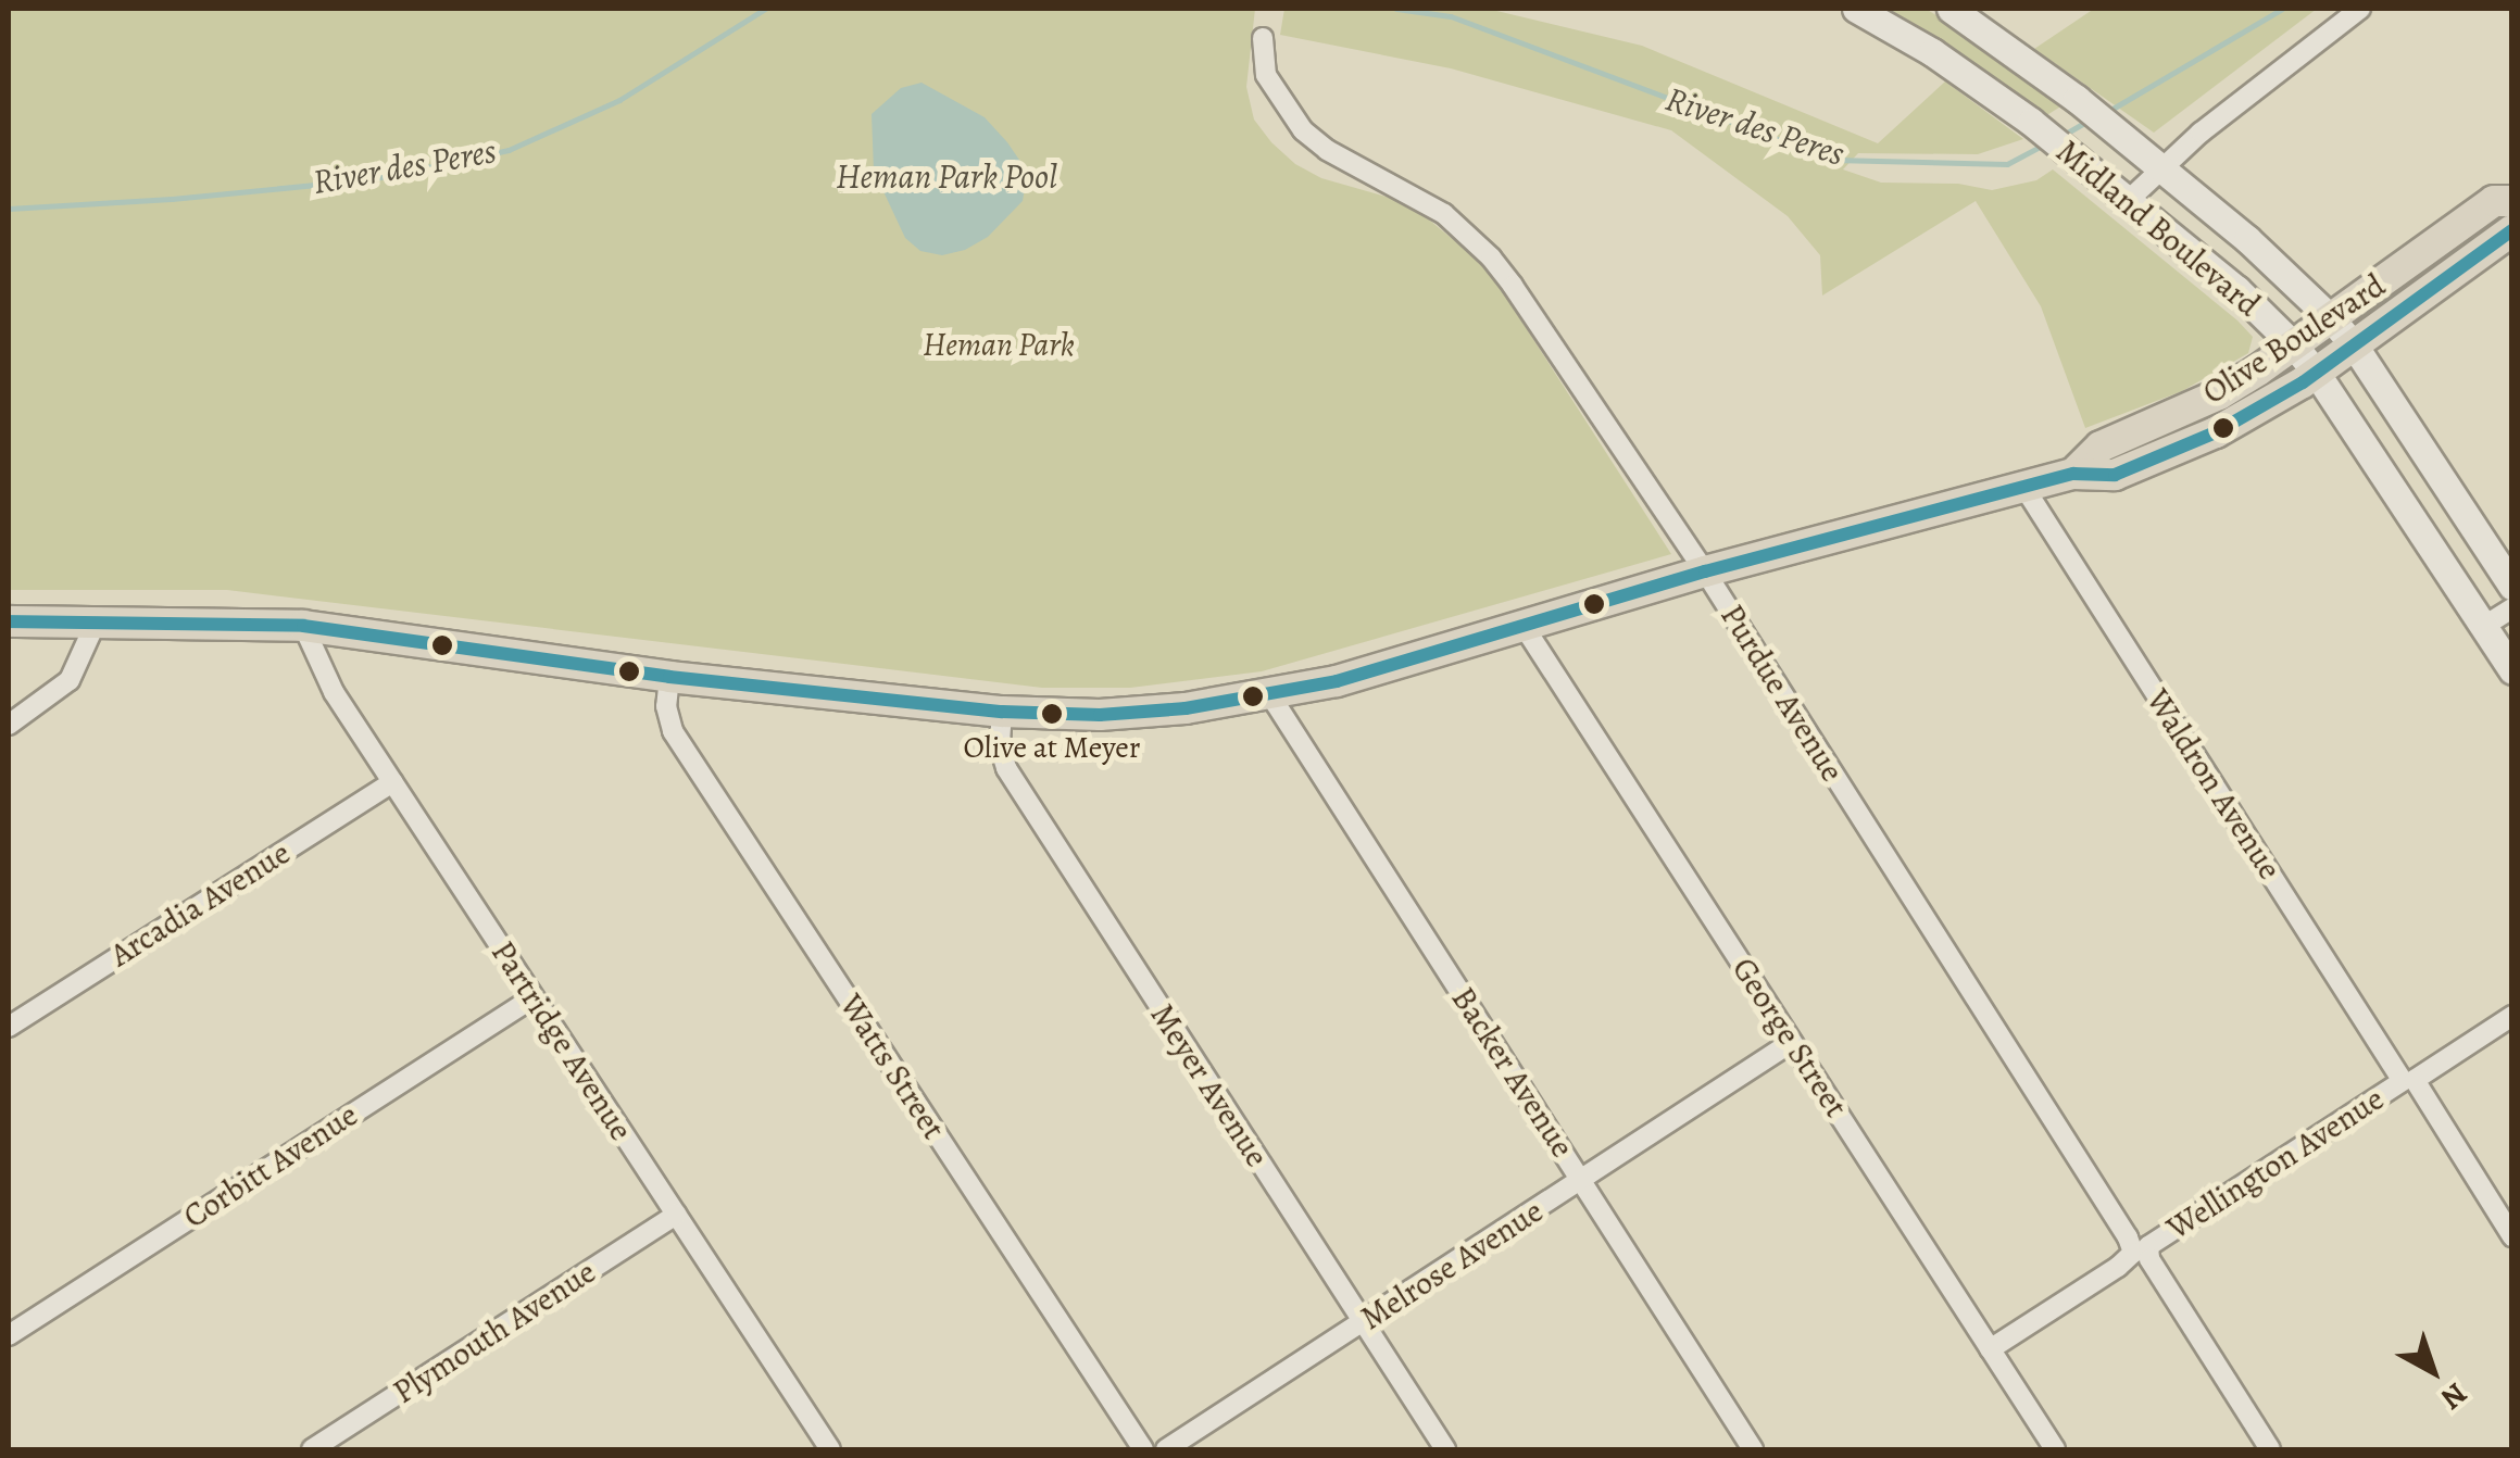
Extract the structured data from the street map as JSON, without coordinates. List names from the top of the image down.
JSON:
{
  "streets": {
    "main road": ["Midland Boulevard", "Olive Boulevard"],
    "street": [
      "Purdue Avenue",
      "Waldron Avenue",
      "Arcadia Avenue",
      "George Street",
      "Partridge Avenue",
      "Watts Street",
      "Backer Avenue",
      "Meyer Avenue",
      "Wellington Avenue",
      "Corbitt Avenue",
      "Melrose Avenue",
      "Plymouth Avenue"
    ]
  },
  "crossings": [
    ["Midland Boulevard", "Olive Boulevard"],
    ["Olive Boulevard", "Purdue Avenue"],
    ["Olive Boulevard", "Waldron Avenue"],
    ["Olive Boulevard", "George Street"],
    ["Olive Boulevard", "Partridge Avenue"],
    ["Olive Boulevard", "Watts Street"],
    ["Olive Boulevard", "Backer Avenue"],
    ["Olive Boulevard", "Meyer Avenue"],
    ["Purdue Avenue", "Wellington Avenue"],
    ["Waldron Avenue", "Wellington Avenue"],
    ["Arcadia Avenue", "Partridge Avenue"],
    ["George Street", "Wellington Avenue"],
    ["George Street", "Melrose Avenue"],
    ["Partridge Avenue", "Corbitt Avenue"],
    ["Partridge Avenue", "Plymouth Avenue"],
    ["Backer Avenue", "Melrose Avenue"],
    ["Meyer Avenue", "Melrose Avenue"]
  ],
  "water": ["River des Peres", "Heman Park Pool"],
  "parks": ["Heman Park"],
  "places": ["Olive at Meyer"],
  "north": "bottom right"
}
